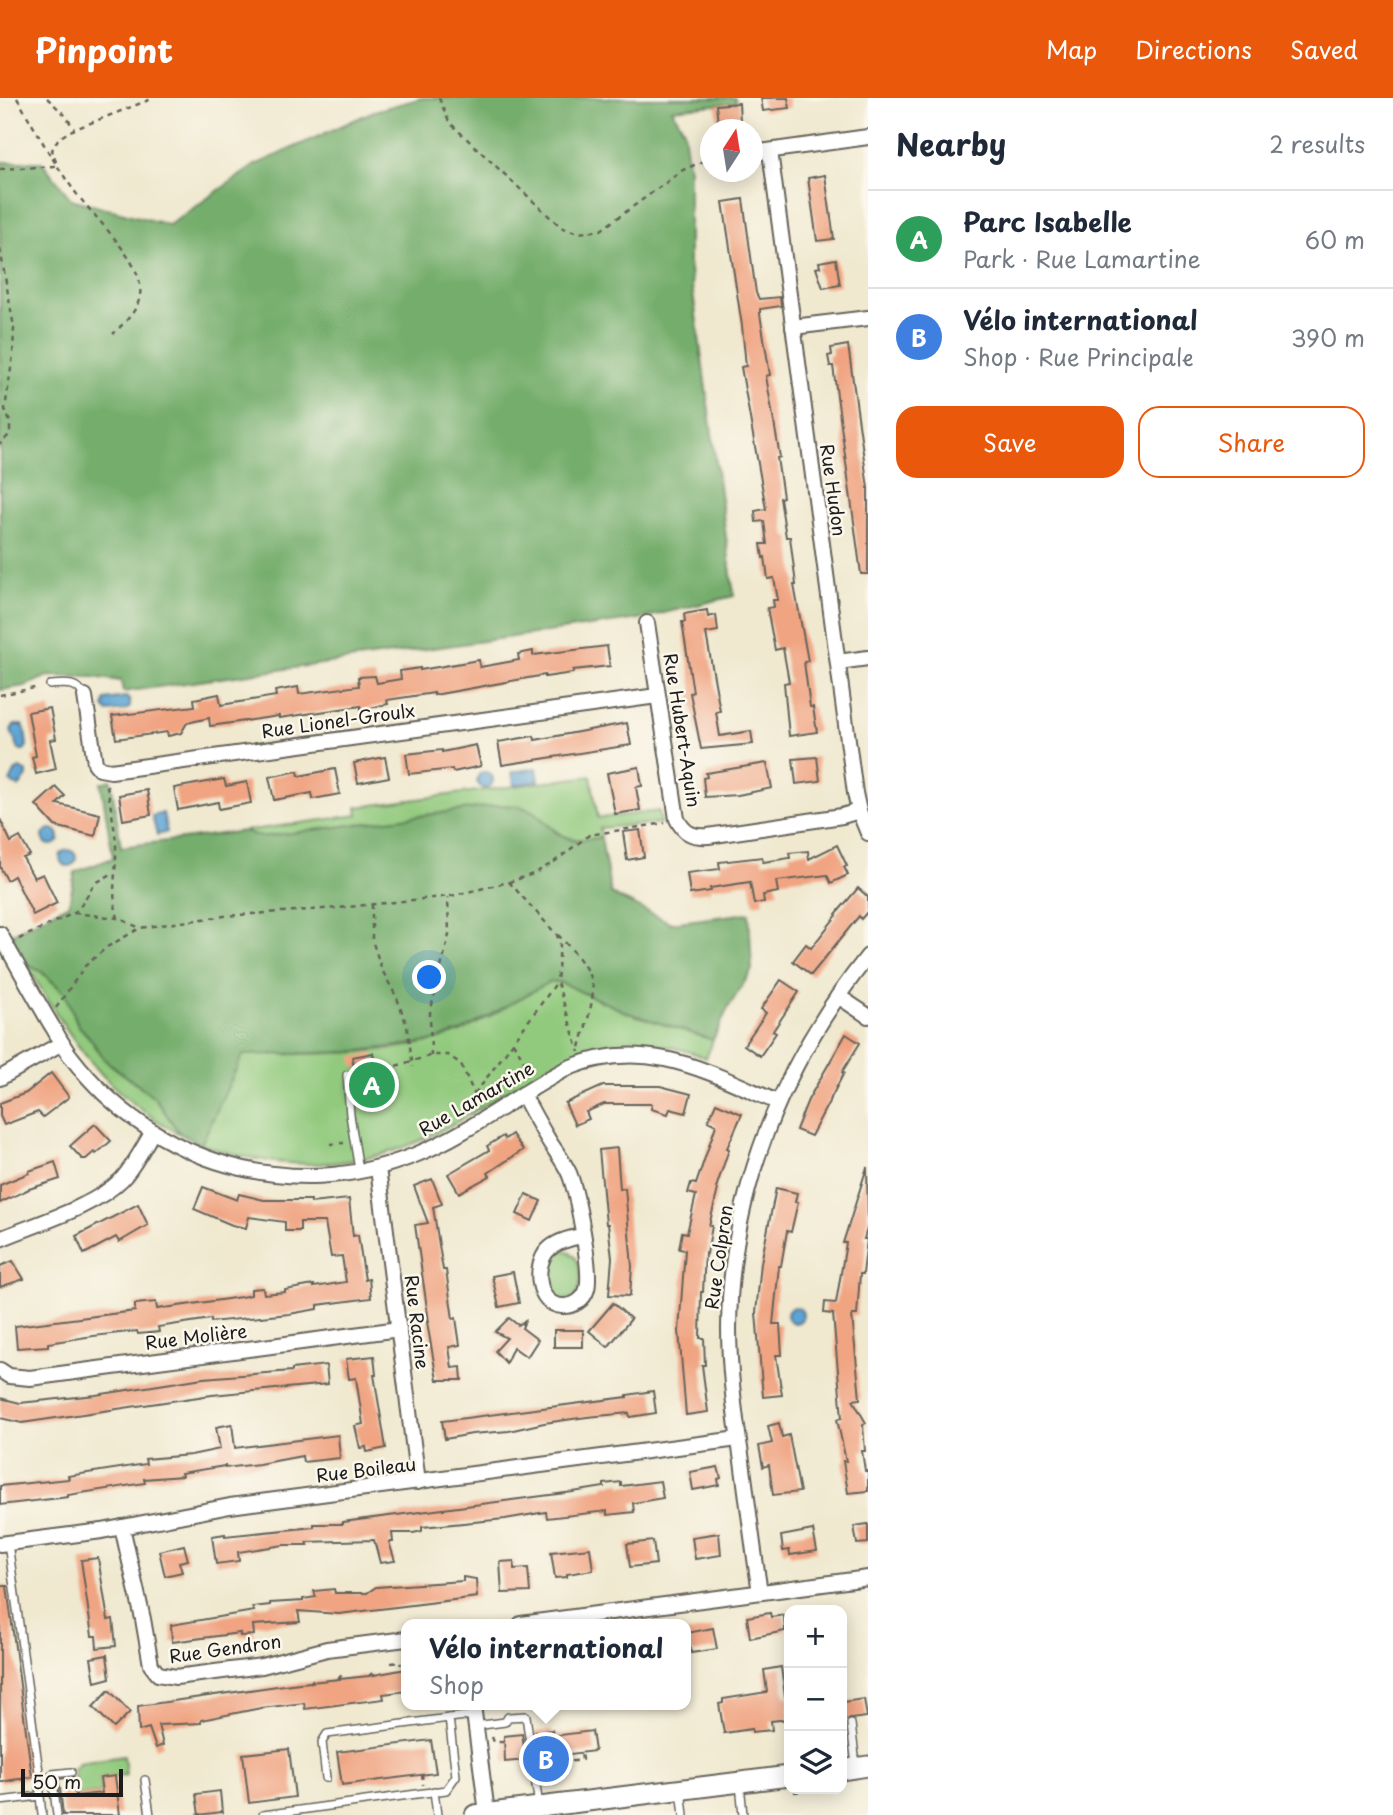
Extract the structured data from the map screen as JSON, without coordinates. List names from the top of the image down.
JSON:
{
  "streets": {
    "street": [
      "Rue Hudon",
      "Rue Lionel-Groulx",
      "Rue Hubert-Aquin",
      "Rue Lamartine",
      "Rue Colpron",
      "Rue Racine",
      "Rue Molière",
      "Rue Boileau",
      "Rue Gendron"
    ]
  },
  "crossings": [
    ["Rue Hudon", "Rue Hubert-Aquin"],
    ["Rue Lionel-Groulx", "Rue Hubert-Aquin"],
    ["Rue Lamartine", "Rue Colpron"],
    ["Rue Lamartine", "Rue Racine"],
    ["Rue Colpron", "Rue Boileau"],
    ["Rue Racine", "Rue Molière"],
    ["Rue Racine", "Rue Boileau"],
    ["Rue Boileau", "Rue Gendron"]
  ],
  "scale_bar": "50 m",
  "north": "top",
  "page": {
    "header": "Pinpoint",
    "nav": ["Map", "Directions", "Saved"],
    "heading": ["Nearby", "2 results"],
    "list": [
      {
        "mark": "A",
        "name": "Parc Isabelle",
        "note": "Park · Rue Lamartine",
        "value": "60 m"
      },
      {
        "mark": "B",
        "name": "Vélo international",
        "note": "Shop · Rue Principale",
        "value": "390 m"
      }
    ],
    "buttons": ["Save", "Share"],
    "pins": ["A", "B"],
    "map_buttons": ["+", "−"],
    "popup": ["Vélo international", "Shop"],
    "scale": "50 m"
  }
}
